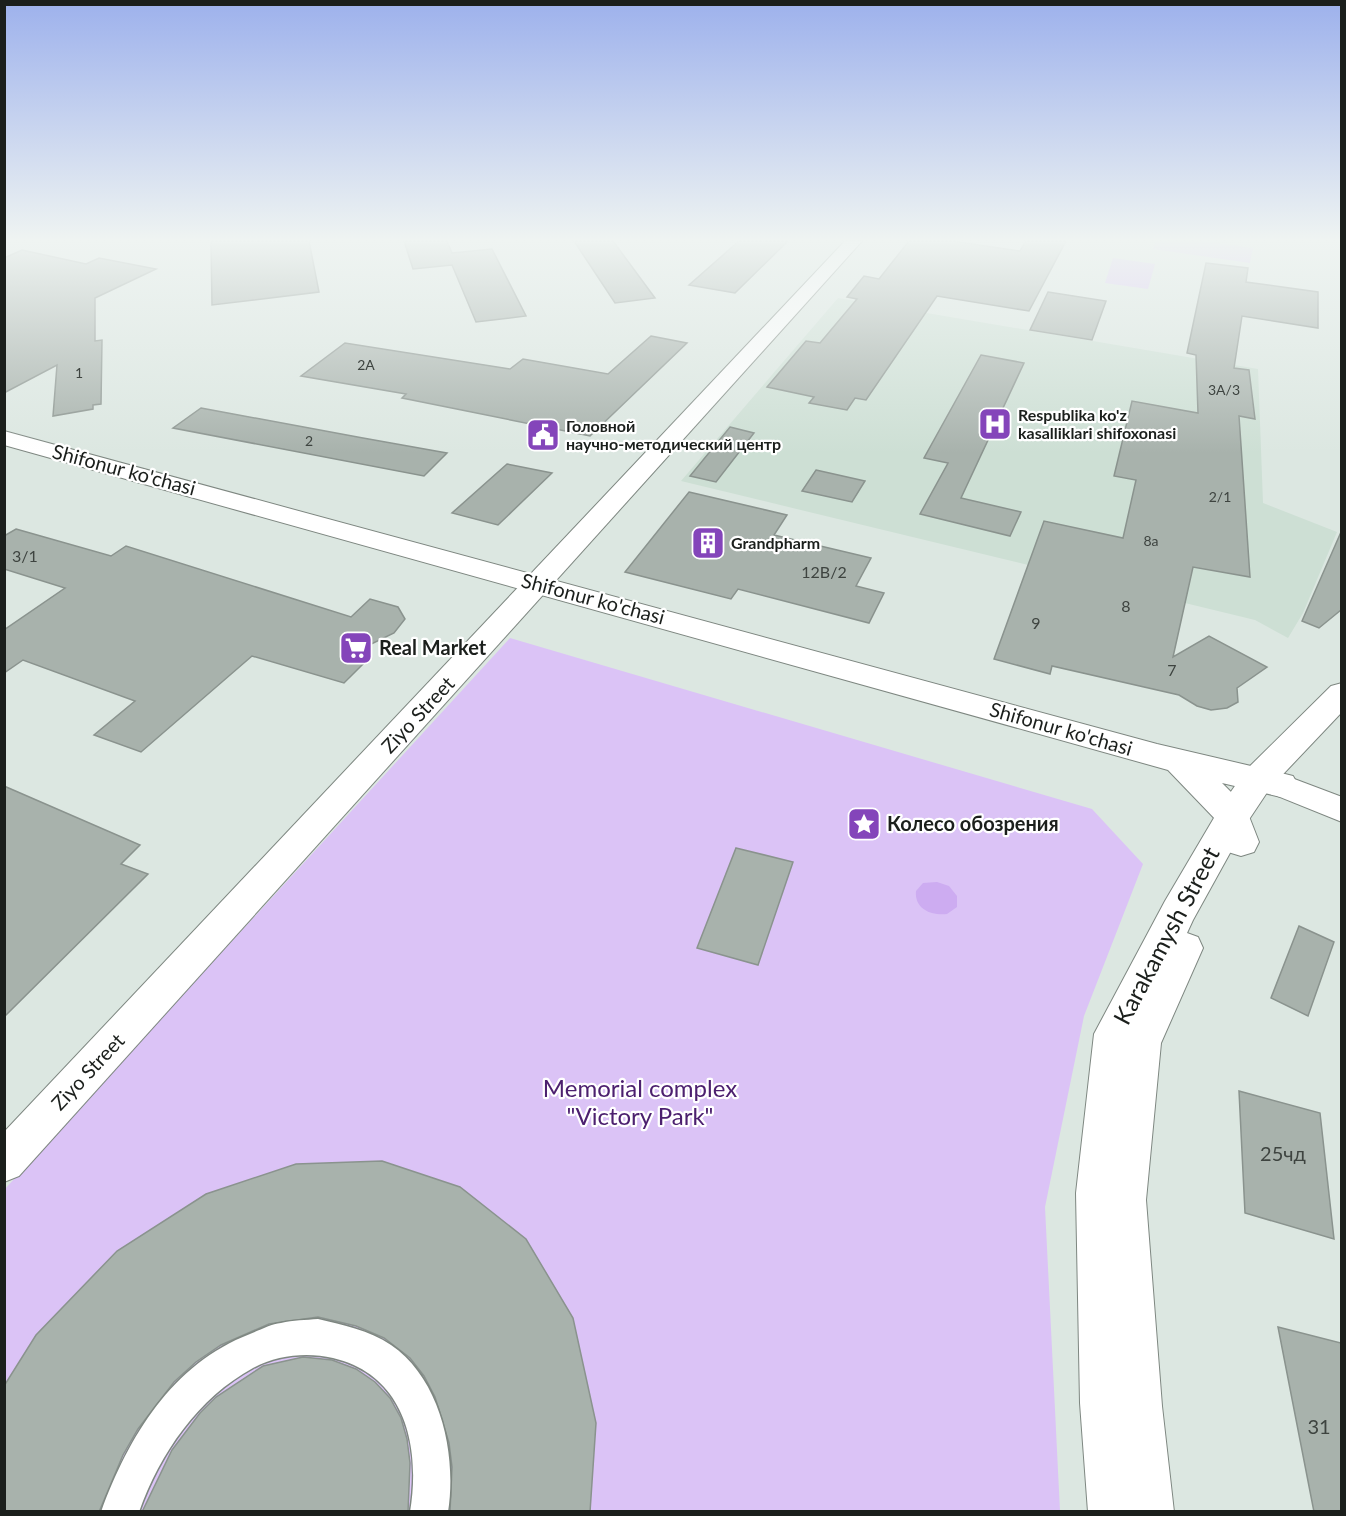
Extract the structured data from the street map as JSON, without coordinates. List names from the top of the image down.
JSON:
{
  "streets": {
    "street": ["Shifonur ko'chasi", "Ziyo Street", "Karakamysh Street"]
  },
  "crossings": [
    ["Shifonur ko'chasi", "Ziyo Street"],
    ["Shifonur ko'chasi", "Karakamysh Street"]
  ],
  "parks": ["Memorial complex \"Victory Park\""],
  "places": {
    "hospital": ["Respublika ko'z kasalliklari shifoxonasi"],
    "public building": ["Головной научно-методический центр"],
    "building": ["Grandpharm"],
    "supermarket": ["Real Market"],
    "place": ["Колесо обозрения"]
  },
  "house_numbers": [
    "2A",
    "1",
    "3A/3",
    "2",
    "2/1",
    "8a",
    "3/1",
    "12В/2",
    "8",
    "9",
    "7",
    "25чд",
    "31"
  ]
}
